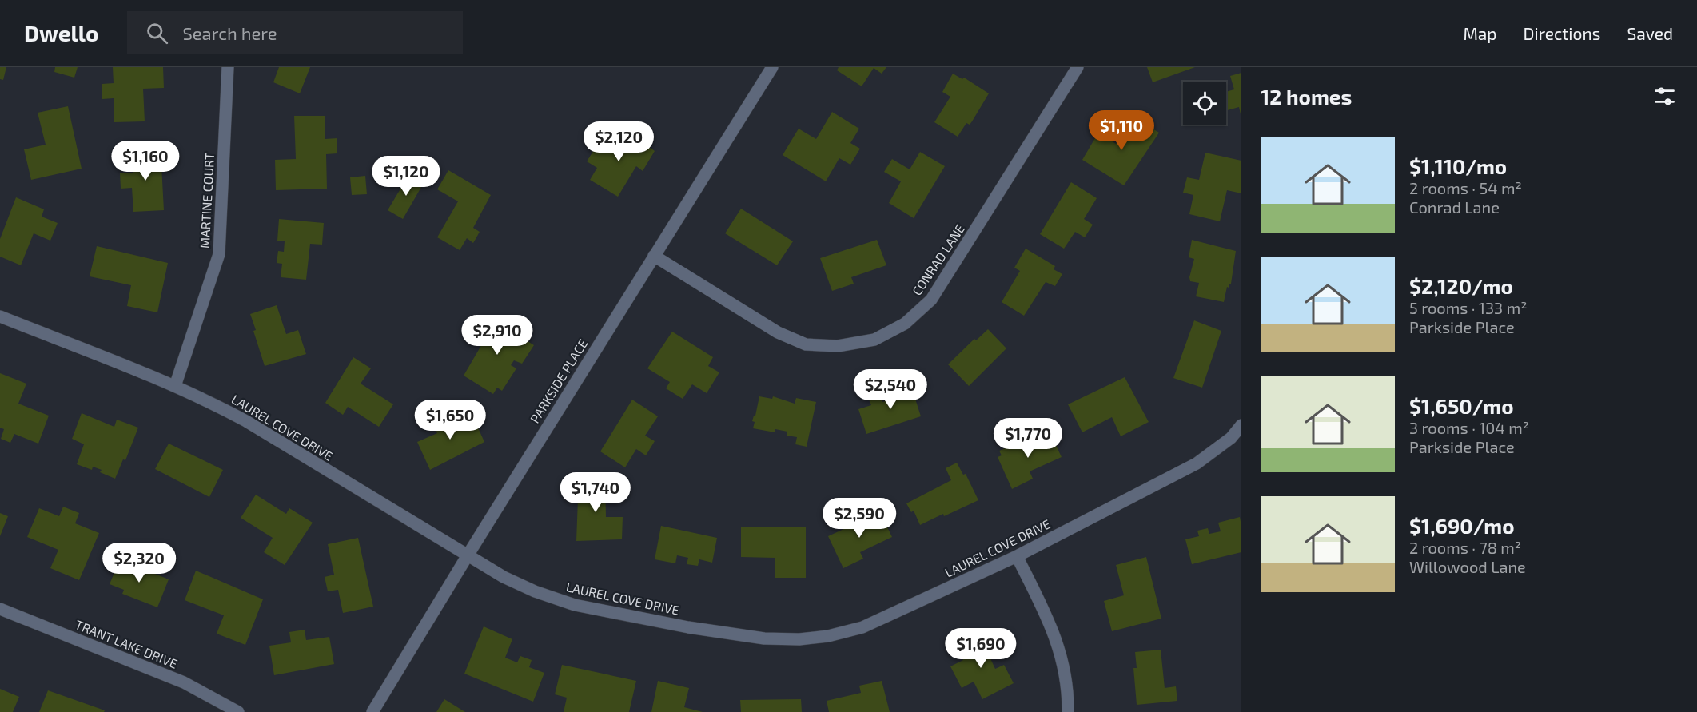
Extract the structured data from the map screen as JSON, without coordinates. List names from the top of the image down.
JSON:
{
  "streets": {
    "street": [
      "MARTINE COURT",
      "CONRAD LANE",
      "PARKSIDE PLACE",
      "LAUREL COVE DRIVE",
      "TRANT LAKE DRIVE"
    ]
  },
  "crossings": [
    ["MARTINE COURT", "LAUREL COVE DRIVE"],
    ["CONRAD LANE", "PARKSIDE PLACE"],
    ["PARKSIDE PLACE", "LAUREL COVE DRIVE"]
  ],
  "page": {
    "header": "Dwello",
    "search": "Search here",
    "nav": ["Map", "Directions", "Saved"],
    "heading": "12 homes",
    "price": [
      "$1,110",
      "$2,120",
      "$1,160",
      "$1,120",
      "$2,910",
      "$2,540",
      "$1,650",
      "$1,770",
      "$1,740",
      "$2,590",
      "$2,320",
      "$1,690"
    ],
    "list": [
      {
        "name": "$1,110/mo",
        "note": "2 rooms · 54 m² · Conrad Lane"
      },
      {
        "name": "$2,120/mo",
        "note": "5 rooms · 133 m² · Parkside Place"
      },
      {
        "name": "$1,650/mo",
        "note": "3 rooms · 104 m² · Parkside Place"
      },
      {
        "name": "$1,690/mo",
        "note": "2 rooms · 78 m² · Willowood Lane"
      }
    ]
  }
}
